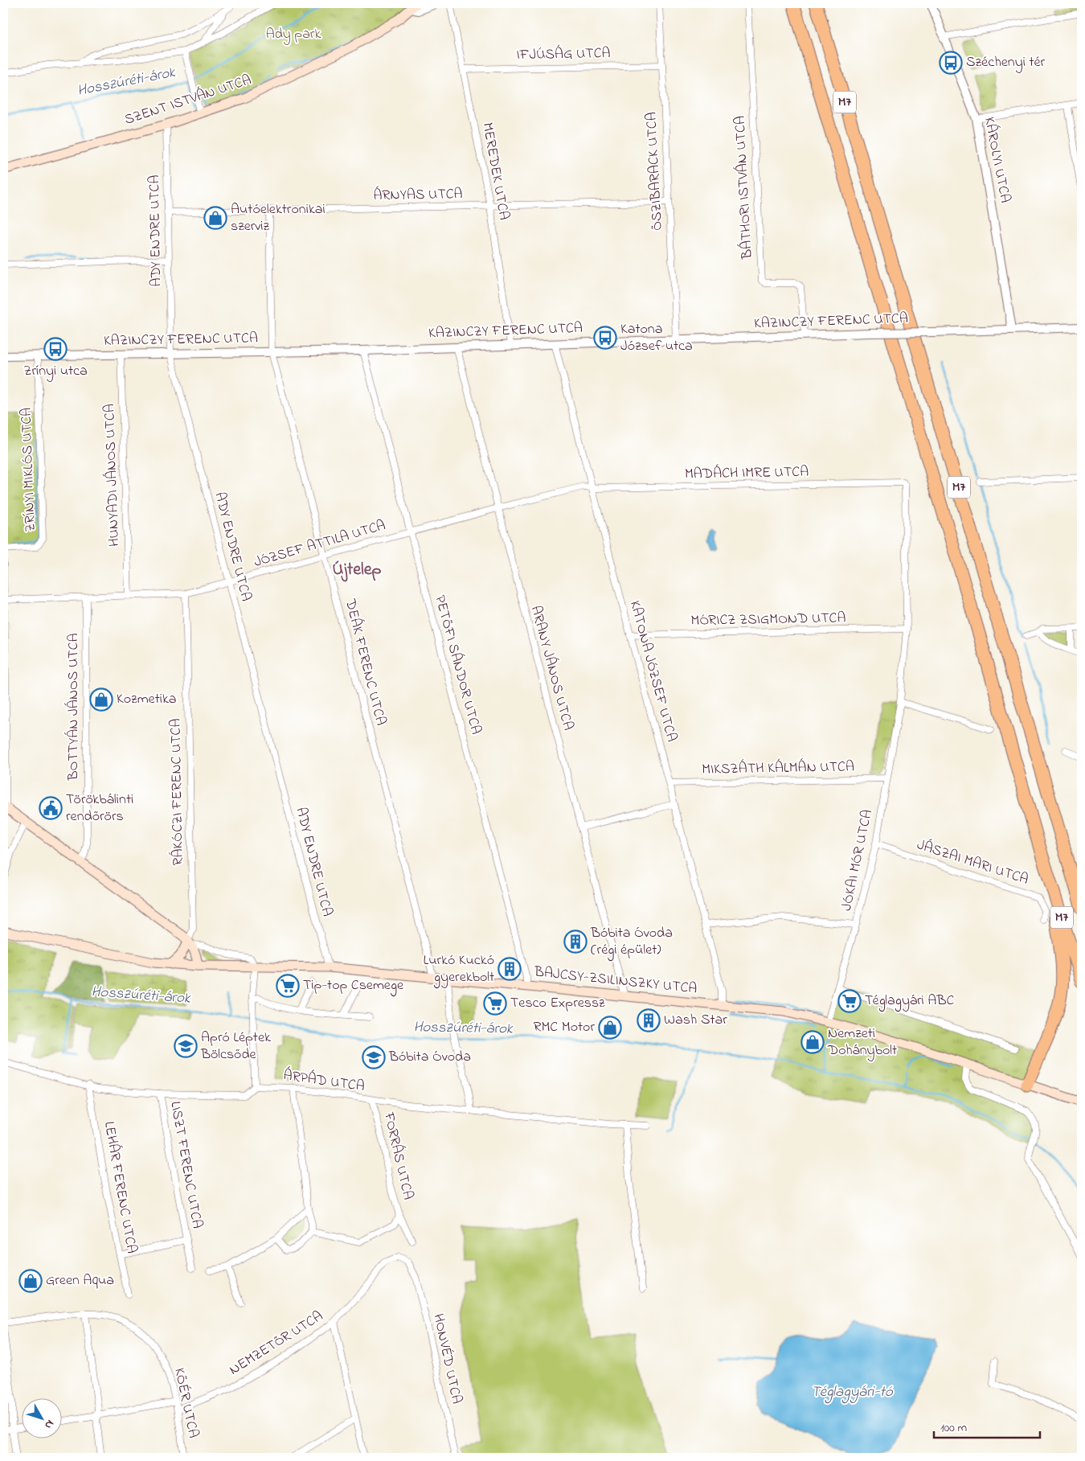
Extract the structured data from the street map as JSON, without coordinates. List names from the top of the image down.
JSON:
{
  "streets": {
    "highway": ["M7"],
    "main road": ["SZENT ISTVÁN UTCA", "BAJCSY-ZSILINSZKY UTCA"],
    "street": [
      "IFJÚSÁG UTCA",
      "KÁROLYI UTCA",
      "MEREDEK UTCA",
      "ŐSZIBARACK UTCA",
      "BÁTHORI ISTVÁN UTCA",
      "ÁRNYAS UTCA",
      "ADY ENDRE UTCA",
      "KAZINCZY FERENC UTCA",
      "ZRÍNYI MIKLÓS UTCA",
      "MADÁCH IMRE UTCA",
      "HUNYADI JÁNOS UTCA",
      "JÓZSEF ATTILA UTCA",
      "MÓRICZ ZSIGMOND UTCA",
      "DEÁK FERENC UTCA",
      "PETŐFI SÁNDOR UTCA",
      "ARANY JÁNOS UTCA",
      "KATONA JÓZSEF UTCA",
      "BOTTYÁN JÁNOS UTCA",
      "MIKSZÁTH KÁLMÁN UTCA",
      "RÁKÓCZI FERENC UTCA",
      "JÓKAI MÓR UTCA",
      "JÁSZAI MARI UTCA",
      "ÁRPÁD UTCA",
      "FORRÁS UTCA",
      "LISZT FERENC UTCA",
      "LEHÁR FERENC UTCA",
      "NEMZETŐR UTCA",
      "HONVÉD UTCA",
      "KŐÉR UTCA"
    ]
  },
  "crossings": [
    ["IFJÚSÁG UTCA", "MEREDEK UTCA"],
    ["IFJÚSÁG UTCA", "ŐSZIBARACK UTCA"],
    ["SZENT ISTVÁN UTCA", "ADY ENDRE UTCA"],
    ["KÁROLYI UTCA", "KAZINCZY FERENC UTCA"],
    ["MEREDEK UTCA", "ÁRNYAS UTCA"],
    ["MEREDEK UTCA", "KAZINCZY FERENC UTCA"],
    ["ŐSZIBARACK UTCA", "ÁRNYAS UTCA"],
    ["ŐSZIBARACK UTCA", "KAZINCZY FERENC UTCA"],
    ["BÁTHORI ISTVÁN UTCA", "KAZINCZY FERENC UTCA"],
    ["ÁRNYAS UTCA", "ADY ENDRE UTCA"],
    ["ÁRNYAS UTCA", "DEÁK FERENC UTCA"],
    ["ADY ENDRE UTCA", "KAZINCZY FERENC UTCA"],
    ["ADY ENDRE UTCA", "JÓZSEF ATTILA UTCA"],
    ["ADY ENDRE UTCA", "BAJCSY-ZSILINSZKY UTCA"],
    ["KAZINCZY FERENC UTCA", "ZRÍNYI MIKLÓS UTCA"],
    ["KAZINCZY FERENC UTCA", "HUNYADI JÁNOS UTCA"],
    ["KAZINCZY FERENC UTCA", "DEÁK FERENC UTCA"],
    ["KAZINCZY FERENC UTCA", "PETŐFI SÁNDOR UTCA"],
    ["KAZINCZY FERENC UTCA", "ARANY JÁNOS UTCA"],
    ["KAZINCZY FERENC UTCA", "KATONA JÓZSEF UTCA"],
    ["MADÁCH IMRE UTCA", "JÓZSEF ATTILA UTCA"],
    ["MADÁCH IMRE UTCA", "KATONA JÓZSEF UTCA"],
    ["MADÁCH IMRE UTCA", "JÓKAI MÓR UTCA"],
    ["HUNYADI JÁNOS UTCA", "JÓZSEF ATTILA UTCA"],
    ["JÓZSEF ATTILA UTCA", "DEÁK FERENC UTCA"],
    ["JÓZSEF ATTILA UTCA", "PETŐFI SÁNDOR UTCA"],
    ["JÓZSEF ATTILA UTCA", "ARANY JÁNOS UTCA"],
    ["JÓZSEF ATTILA UTCA", "KATONA JÓZSEF UTCA"],
    ["JÓZSEF ATTILA UTCA", "BOTTYÁN JÁNOS UTCA"],
    ["JÓZSEF ATTILA UTCA", "RÁKÓCZI FERENC UTCA"],
    ["MÓRICZ ZSIGMOND UTCA", "KATONA JÓZSEF UTCA"],
    ["MÓRICZ ZSIGMOND UTCA", "JÓKAI MÓR UTCA"],
    ["DEÁK FERENC UTCA", "BAJCSY-ZSILINSZKY UTCA"],
    ["PETŐFI SÁNDOR UTCA", "BAJCSY-ZSILINSZKY UTCA"],
    ["ARANY JÁNOS UTCA", "BAJCSY-ZSILINSZKY UTCA"],
    ["KATONA JÓZSEF UTCA", "MIKSZÁTH KÁLMÁN UTCA"],
    ["KATONA JÓZSEF UTCA", "BAJCSY-ZSILINSZKY UTCA"],
    ["MIKSZÁTH KÁLMÁN UTCA", "JÓKAI MÓR UTCA"],
    ["JÓKAI MÓR UTCA", "JÁSZAI MARI UTCA"],
    ["JÓKAI MÓR UTCA", "BAJCSY-ZSILINSZKY UTCA"],
    ["ÁRPÁD UTCA", "FORRÁS UTCA"],
    ["ÁRPÁD UTCA", "LISZT FERENC UTCA"],
    ["ÁRPÁD UTCA", "LEHÁR FERENC UTCA"],
    ["LISZT FERENC UTCA", "LEHÁR FERENC UTCA"],
    ["NEMZETŐR UTCA", "HONVÉD UTCA"],
    ["NEMZETŐR UTCA", "KŐÉR UTCA"]
  ],
  "districts": ["Újtelep"],
  "water": ["Hosszúréti-árok", "Téglagyári-tó"],
  "parks": ["Ady park"],
  "places": {
    "bus stop": ["Széchenyi tér", "Katona József utca", "Zrínyi utca"],
    "shop": [
      "Autóelektronikai szerviz",
      "Kozmetika",
      "RMC Motor",
      "Nemzeti Dohánybolt",
      "Green Aqua"
    ],
    "public building": ["Törökbálinti rendőrörs"],
    "building": ["Bóbita Óvoda (régi épület)", "Lurkó Kuckó gyerekbolt", "Wash Star"],
    "supermarket": ["Tip-top Csemege", "Téglagyári ABC", "Tesco Expressz"],
    "school or university": ["Apró Léptek Bölcsőde", "Bóbita Óvoda"]
  },
  "scale_bar": "100 m",
  "north": "bottom right"
}
